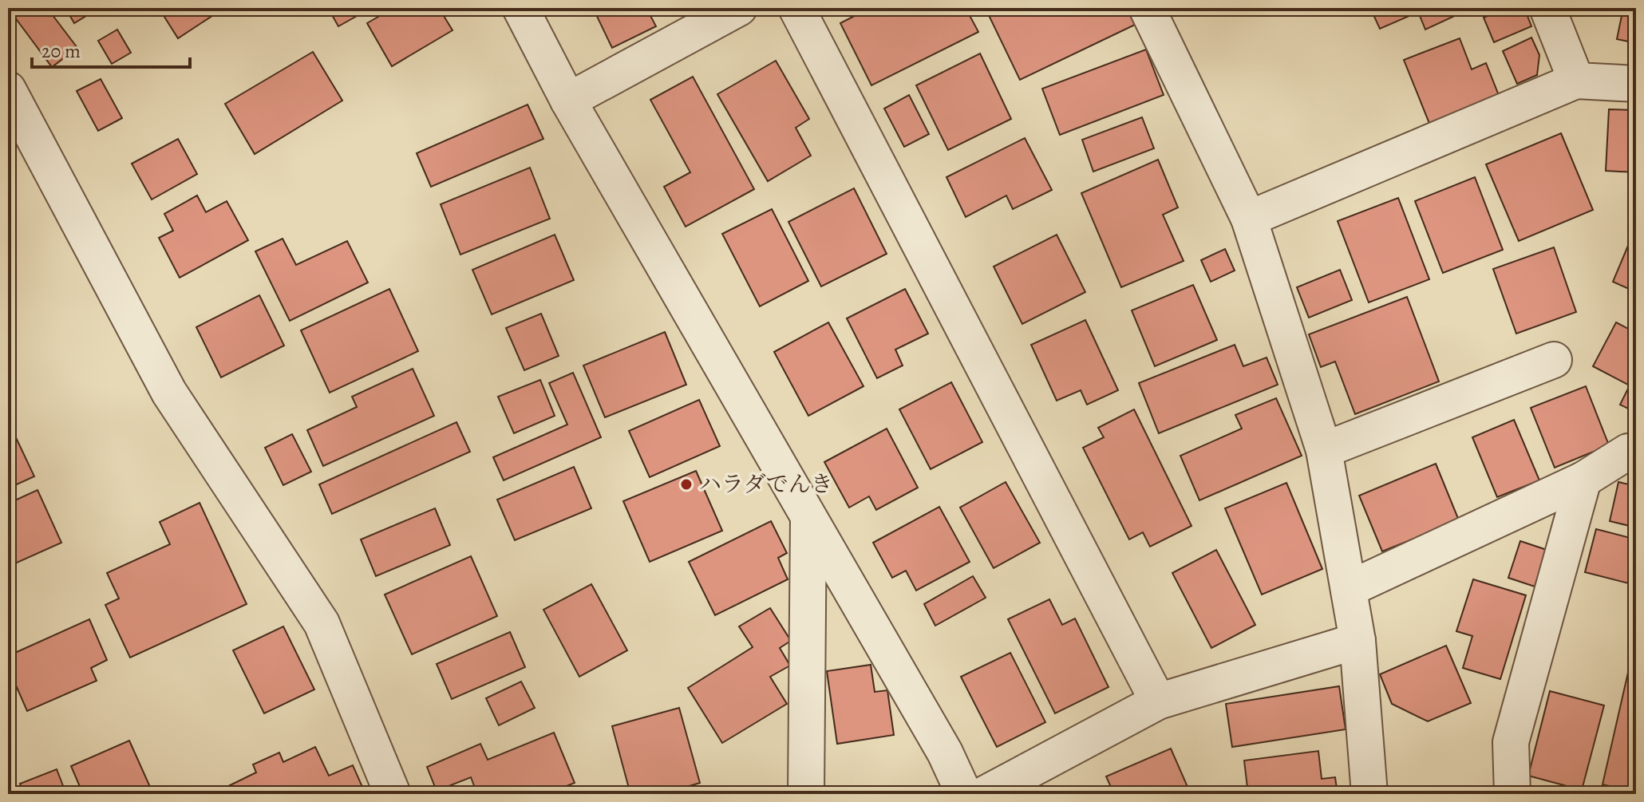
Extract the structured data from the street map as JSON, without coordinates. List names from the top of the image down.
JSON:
{
  "places": ["ハラダでんき"],
  "scale_bar": "20 m"
}
